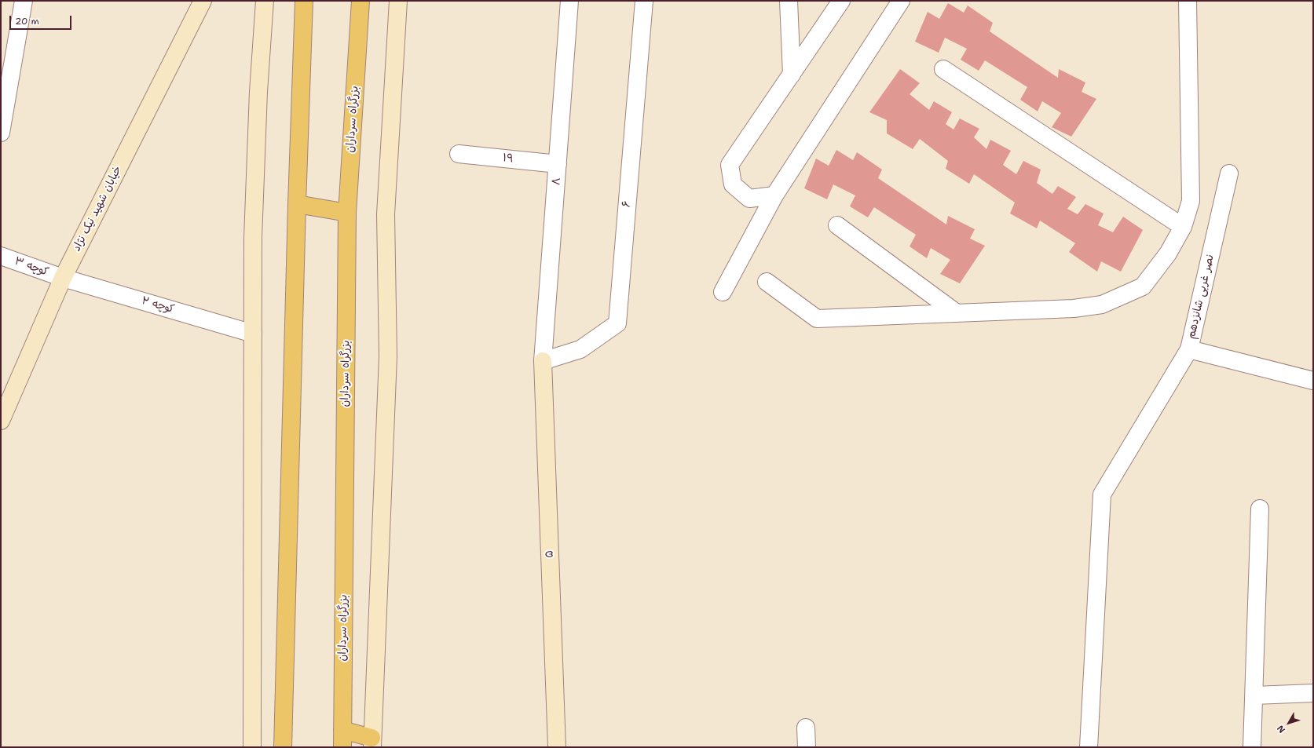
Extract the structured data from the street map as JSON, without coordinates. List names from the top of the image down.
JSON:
{
  "streets": {
    "highway": ["بزرگراه سرداران"],
    "main road": ["خیابان شهید نیک نژاد", "۵"],
    "street": [
      "۱۹",
      "۸",
      "۶",
      "کوچه ۳",
      "نصر غربی شانزدهم",
      "کوچه ۲"
    ]
  },
  "crossings": [
    ["۱۹", "۸"],
    ["۸", "۶"],
    ["۸", "۵"],
    ["۶", "۵"],
    ["خیابان شهید نیک نژاد", "کوچه ۳"],
    ["خیابان شهید نیک نژاد", "کوچه ۲"],
    ["کوچه ۳", "کوچه ۲"]
  ],
  "scale_bar": "20 m",
  "north": "bottom left"
}
